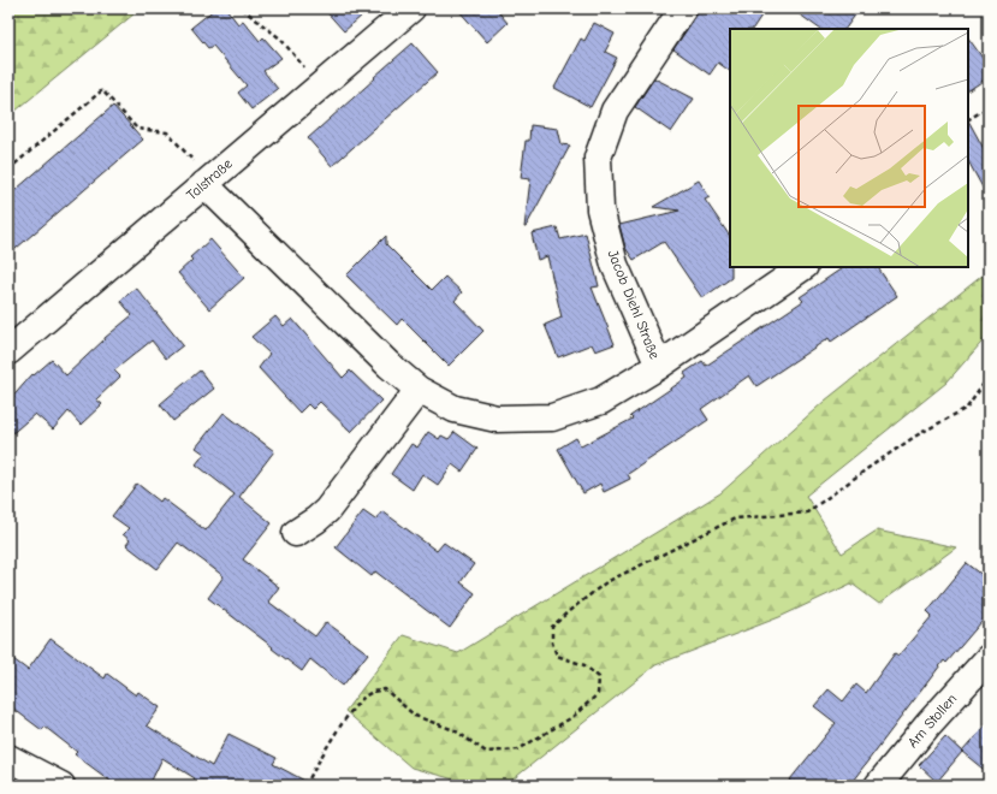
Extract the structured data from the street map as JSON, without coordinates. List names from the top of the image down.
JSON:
{
  "streets": {
    "street": ["Talstraße", "Jacob Diehl Straße", "Am Stollen"]
  },
  "crossings": [
    ["Talstraße", "Jacob Diehl Straße"]
  ]
}
